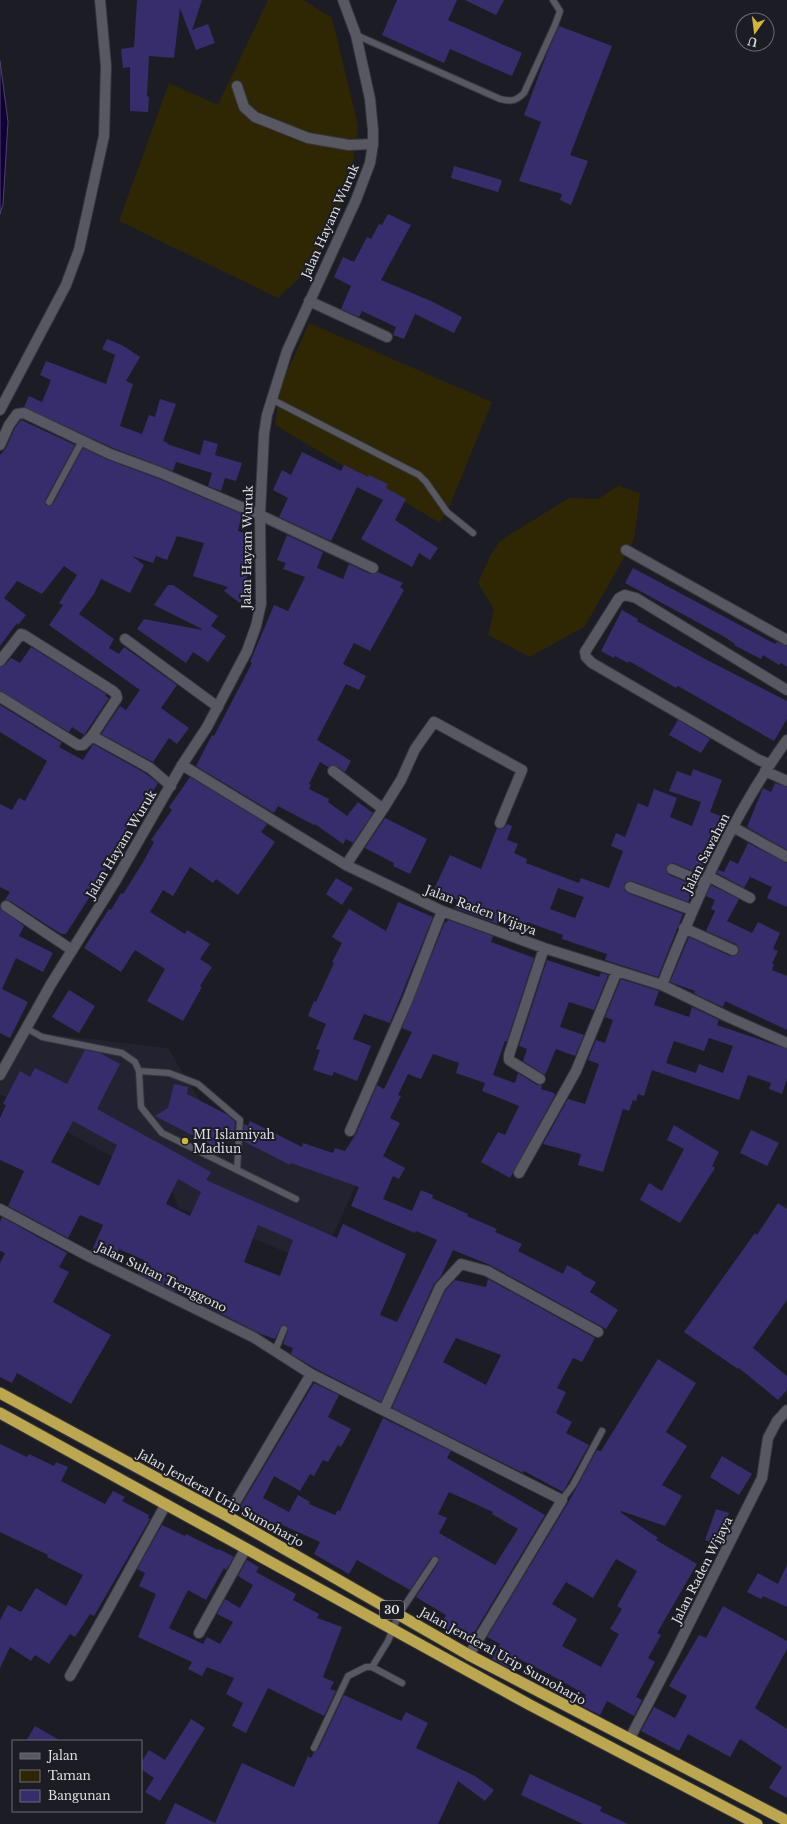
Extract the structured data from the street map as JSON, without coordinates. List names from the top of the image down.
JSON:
{
  "streets": {
    "highway": ["Jalan Jenderal Urip Sumoharjo", "30"],
    "street": [
      "Jalan Hayam Wuruk",
      "Jalan Sawahan",
      "Jalan Raden Wijaya",
      "Jalan Sultan Trenggono"
    ]
  },
  "crossings": [
    ["Jalan Hayam Wuruk", "Jalan Raden Wijaya"],
    ["Jalan Sawahan", "Jalan Raden Wijaya"],
    ["Jalan Raden Wijaya", "Jalan Jenderal Urip Sumoharjo"]
  ],
  "places": ["MI Islamiyah Madiun"],
  "legend": ["Jalan", "Taman", "Bangunan"],
  "north": "bottom"
}
